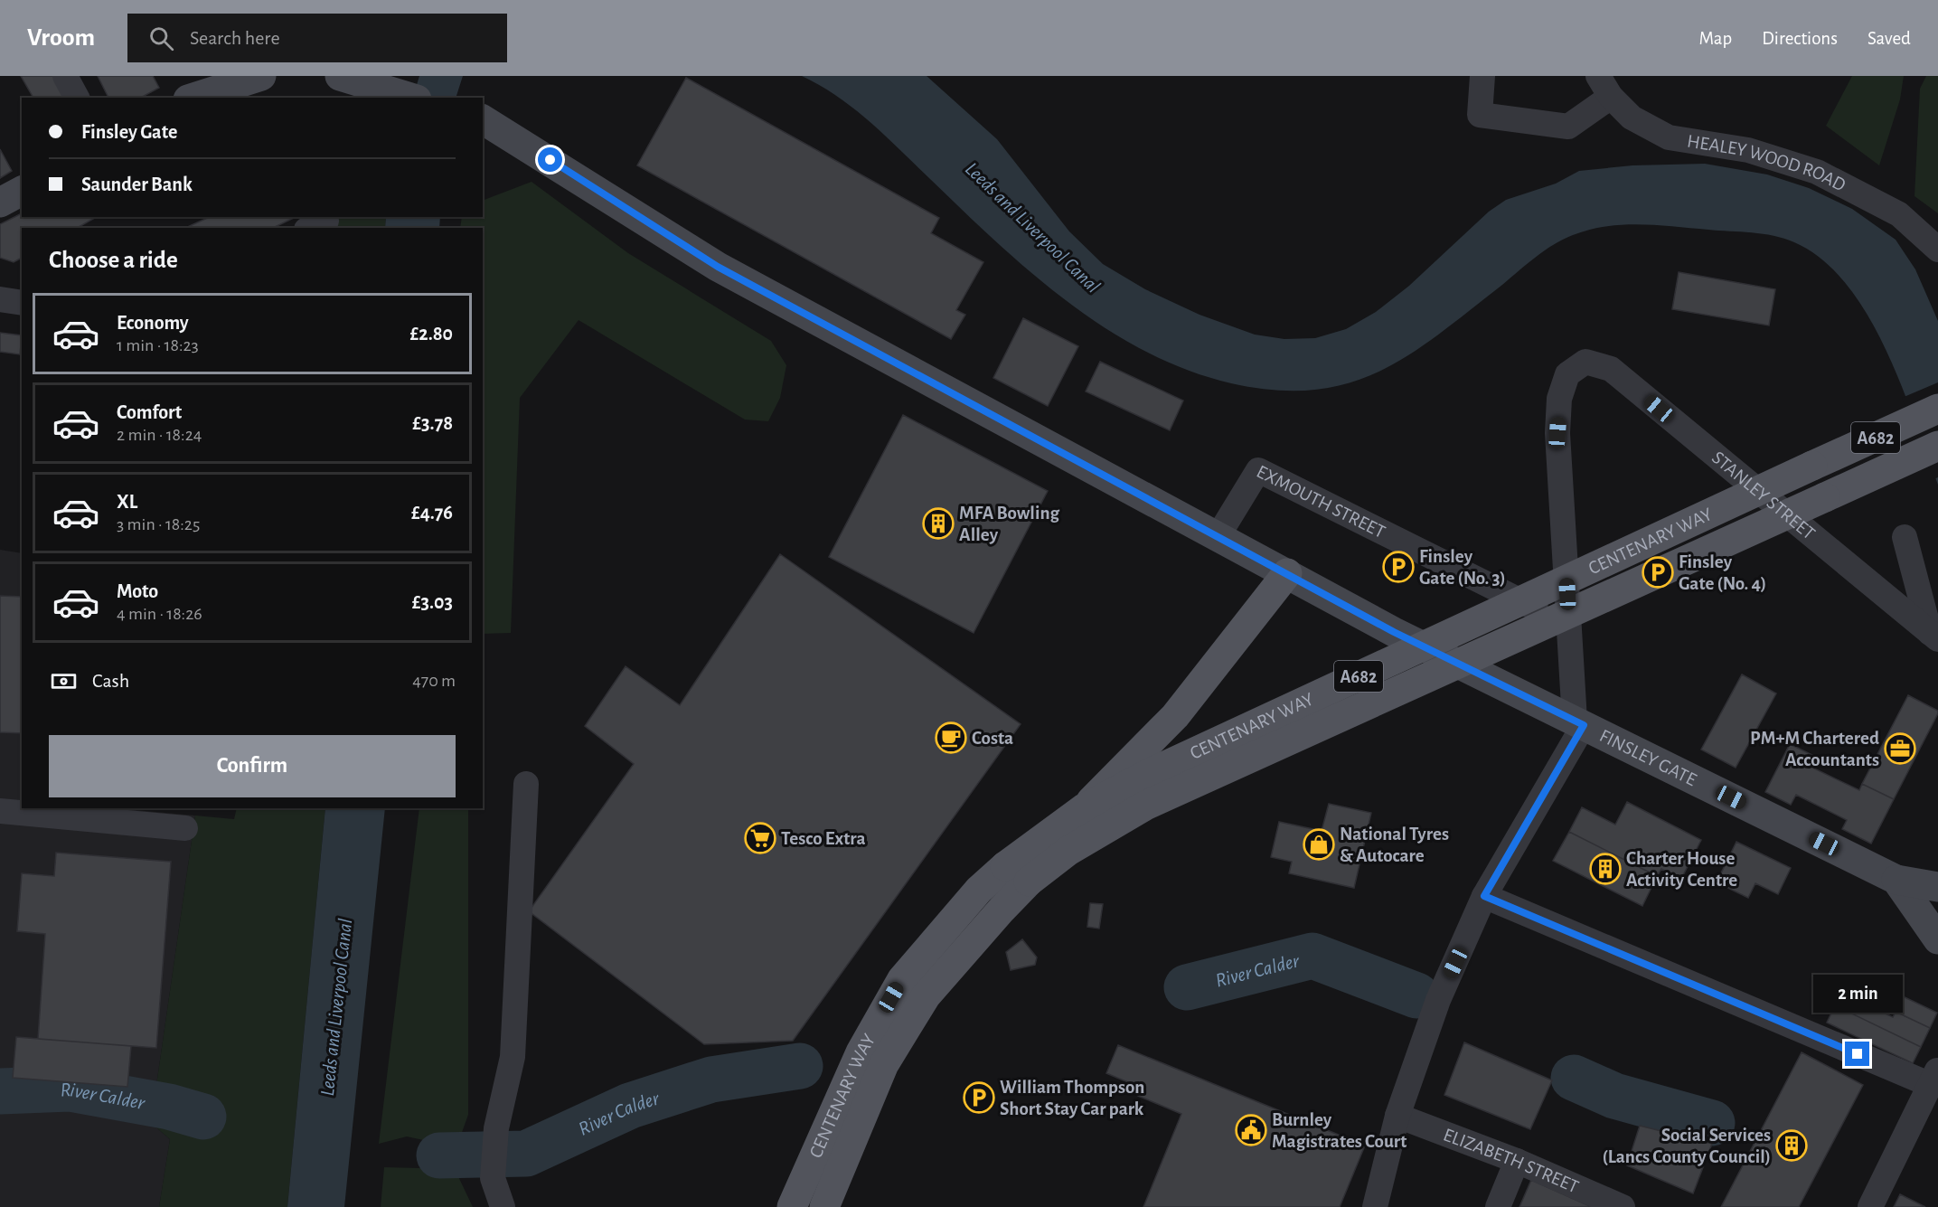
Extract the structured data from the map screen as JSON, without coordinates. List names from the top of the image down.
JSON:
{
  "streets": {
    "main road": ["A682", "CENTENARY WAY"],
    "street": [
      "HEALEY WOOD ROAD",
      "STANLEY STREET",
      "EXMOUTH STREET",
      "FINSLEY GATE",
      "ELIZABETH STREET"
    ]
  },
  "crossings": [
    ["A682", "CENTENARY WAY"],
    ["A682", "FINSLEY GATE"],
    ["STANLEY STREET", "EXMOUTH STREET"],
    ["EXMOUTH STREET", "FINSLEY GATE"]
  ],
  "water": ["Leeds and Liverpool Canal", "River Calder"],
  "places": {
    "building": ["MFA Bowling Alley", "Charter House Activity Centre", "Social Services (Lancs County Council)"],
    "parking": ["Finsley Gate (No. 3)", "Finsley Gate (No. 4)", "William Thompson Short Stay Car park"],
    "cafe": ["Costa"],
    "office": ["PM+M Chartered Accountants"],
    "supermarket": ["Tesco Extra"],
    "shop": ["National Tyres & Autocare"],
    "public building": ["Burnley Magistrates Court"]
  },
  "page": {
    "header": "Vroom",
    "search": "Search here",
    "nav": ["Map", "Directions", "Saved"],
    "banner": ["Finsley Gate", "Saunder Bank"],
    "heading": "Choose a ride",
    "list": [
      {
        "name": "Economy",
        "note": "1 min · 18:23",
        "value": "£2.80"
      },
      {
        "name": "Comfort",
        "note": "2 min · 18:24",
        "value": "£3.78"
      },
      {
        "name": "XL",
        "note": "3 min · 18:25",
        "value": "£4.76"
      },
      {
        "name": "Moto",
        "note": "4 min · 18:26",
        "value": "£3.03"
      }
    ],
    "pay": ["Cash", "470 m"],
    "buttons": "Confirm",
    "bubble": "2 min"
  }
}
